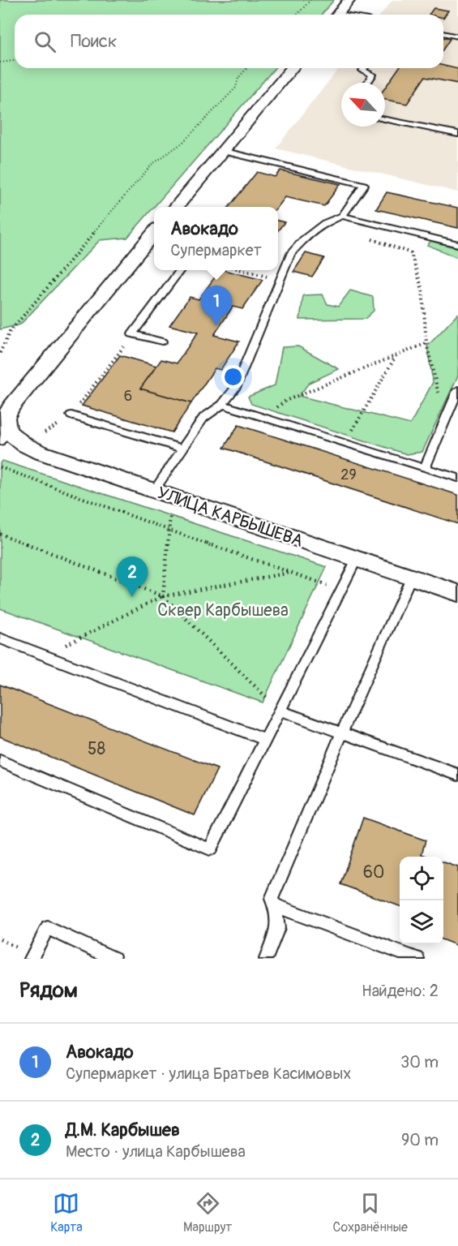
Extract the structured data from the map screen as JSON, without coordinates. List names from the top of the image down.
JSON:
{
  "streets": {
    "street": ["УЛИЦА КАРБЫШЕВА"]
  },
  "parks": ["Сквер Карбышева"],
  "house_numbers": [
    "6",
    "29",
    "58",
    "60"
  ],
  "north": "top left",
  "page": {
    "search": "Поиск",
    "popup": ["Авокадо", "Супермаркет"],
    "pins": ["1", "2"],
    "heading": ["Рядом", "Найдено: 2"],
    "list": [
      {
        "mark": "1",
        "name": "Авокадо",
        "note": "Супермаркет · улица Братьев Касимовых",
        "value": "30 m"
      },
      {
        "mark": "2",
        "name": "Д.М. Карбышев",
        "note": "Место · улица Карбышева",
        "value": "90 m"
      }
    ],
    "nav": ["Карта", "Маршрут", "Сохранённые"]
  }
}
